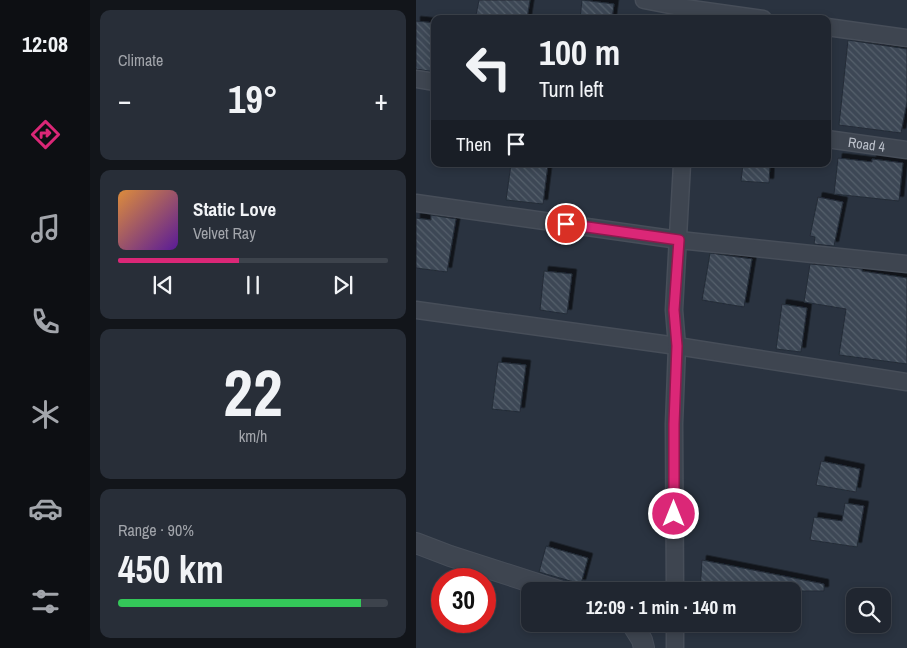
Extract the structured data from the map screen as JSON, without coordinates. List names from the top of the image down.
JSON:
{
  "streets": {
    "street": ["Road 4"]
  },
  "page": {
    "tabs": "12:08",
    "tile": [
      "Climate",
      ["22", "km/h"],
      ["Range · 90%", "450 km"]
    ],
    "turn": ["100 m", "Turn left"],
    "heat": ["−", "19°", "+"],
    "then": "Then",
    "song": ["Static Love", "Velvet Ray"],
    "limit": "30",
    "trip": "12:09 · 1 min · 140 m"
  }
}
